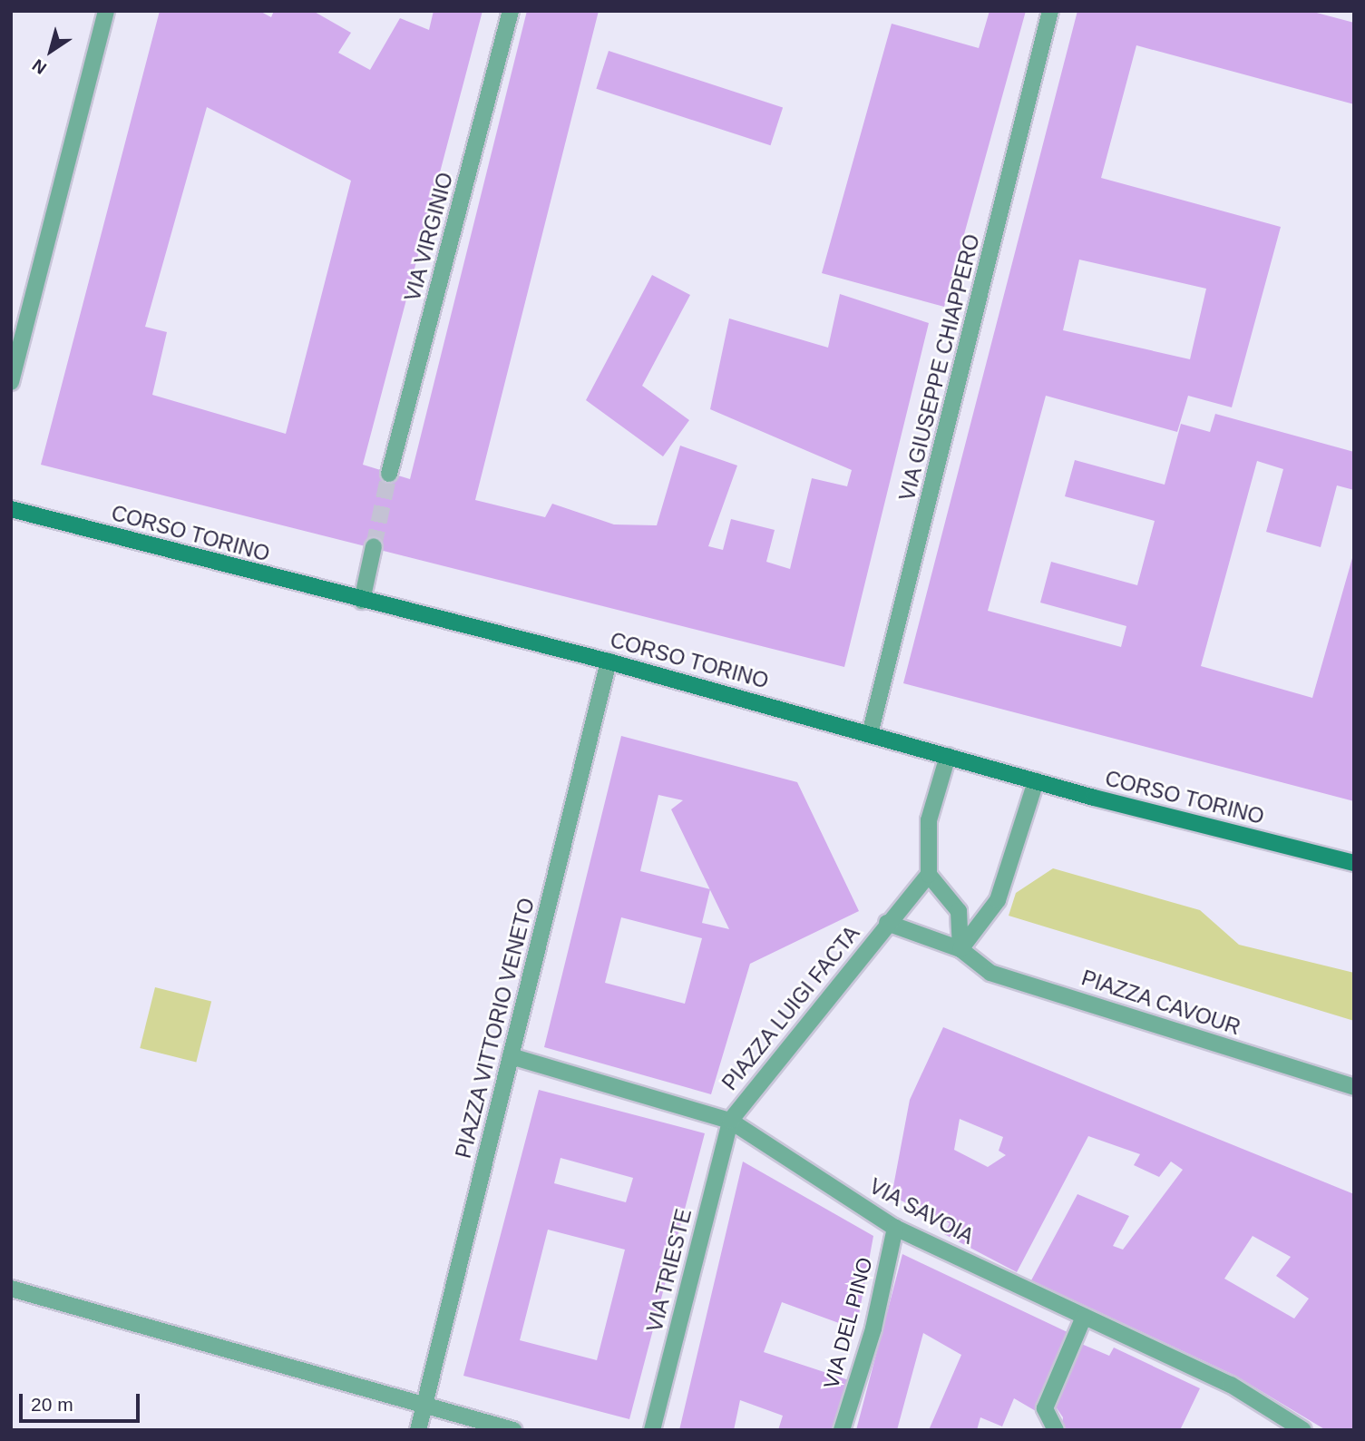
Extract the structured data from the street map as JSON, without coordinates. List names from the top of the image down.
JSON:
{
  "streets": {
    "main road": ["CORSO TORINO"],
    "street": [
      "VIA VIRGINIO",
      "VIA GIUSEPPE CHIAPPERO",
      "PIAZZA CAVOUR",
      "PIAZZA LUIGI FACTA",
      "PIAZZA VITTORIO VENETO",
      "VIA SAVOIA",
      "VIA TRIESTE",
      "VIA DEL PINO"
    ]
  },
  "crossings": [
    ["VIA GIUSEPPE CHIAPPERO", "CORSO TORINO"],
    ["CORSO TORINO", "PIAZZA VITTORIO VENETO"],
    ["PIAZZA CAVOUR", "PIAZZA LUIGI FACTA"],
    ["PIAZZA LUIGI FACTA", "VIA SAVOIA"],
    ["PIAZZA LUIGI FACTA", "VIA TRIESTE"],
    ["PIAZZA VITTORIO VENETO", "VIA SAVOIA"],
    ["VIA SAVOIA", "VIA TRIESTE"],
    ["VIA SAVOIA", "VIA DEL PINO"]
  ],
  "scale_bar": "20 m",
  "north": "bottom left"
}
